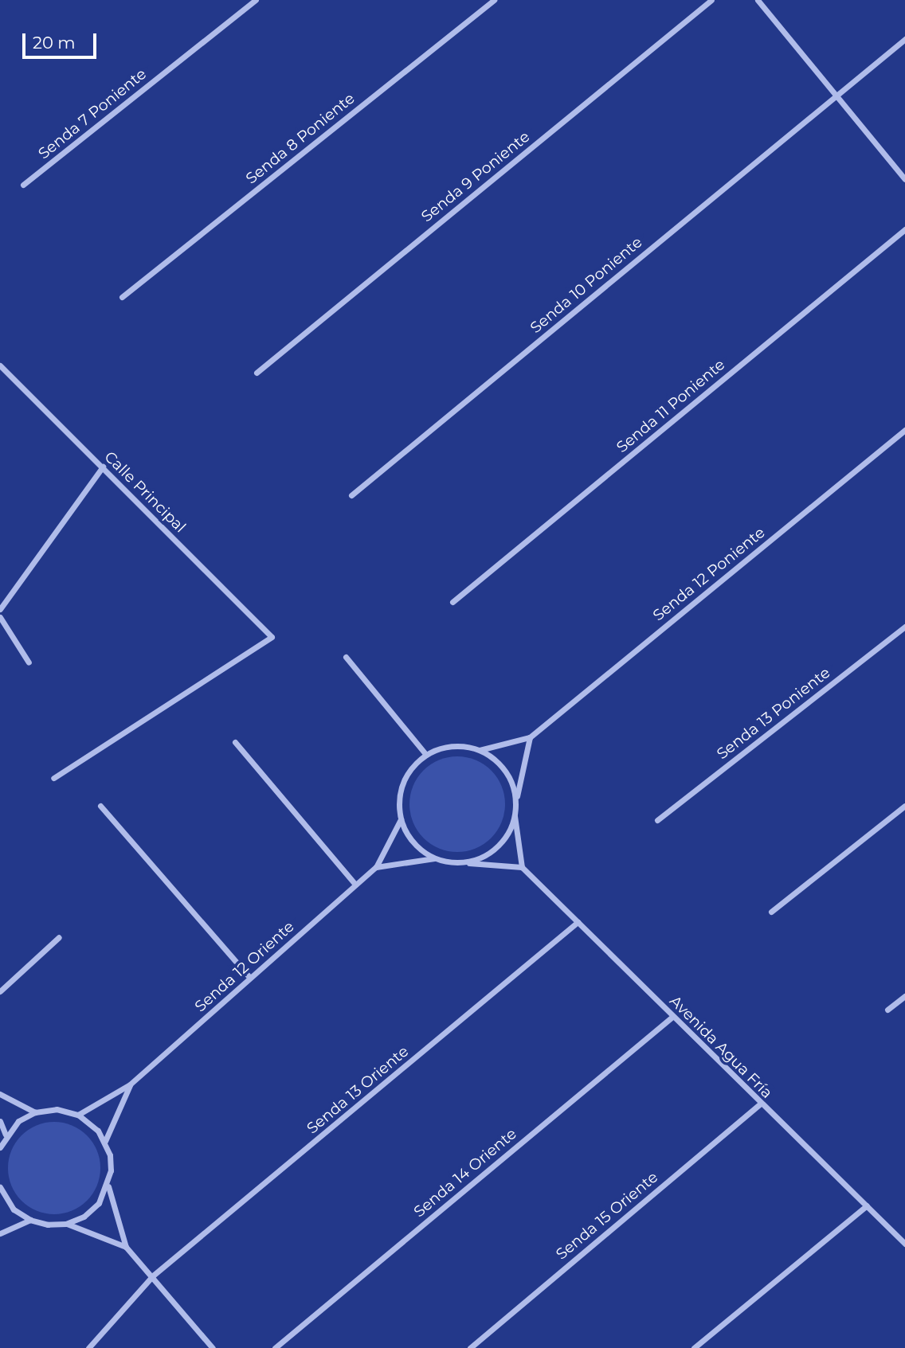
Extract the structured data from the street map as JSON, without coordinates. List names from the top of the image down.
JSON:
{
  "streets": {
    "street": [
      "Senda 7 Poniente",
      "Senda 8 Poniente",
      "Senda 9 Poniente",
      "Senda 10 Poniente",
      "Senda 11 Poniente",
      "Calle Principal",
      "Senda 12 Poniente",
      "Senda 13 Poniente",
      "Senda 12 Oriente",
      "Avenida Agua Fría",
      "Senda 13 Oriente",
      "Senda 14 Oriente",
      "Senda 15 Oriente"
    ]
  },
  "crossings": [
    ["Senda 12 Poniente", "Senda 12 Oriente"],
    ["Avenida Agua Fría", "Senda 13 Oriente"],
    ["Avenida Agua Fría", "Senda 14 Oriente"],
    ["Avenida Agua Fría", "Senda 15 Oriente"]
  ],
  "scale_bar": "20 m"
}
